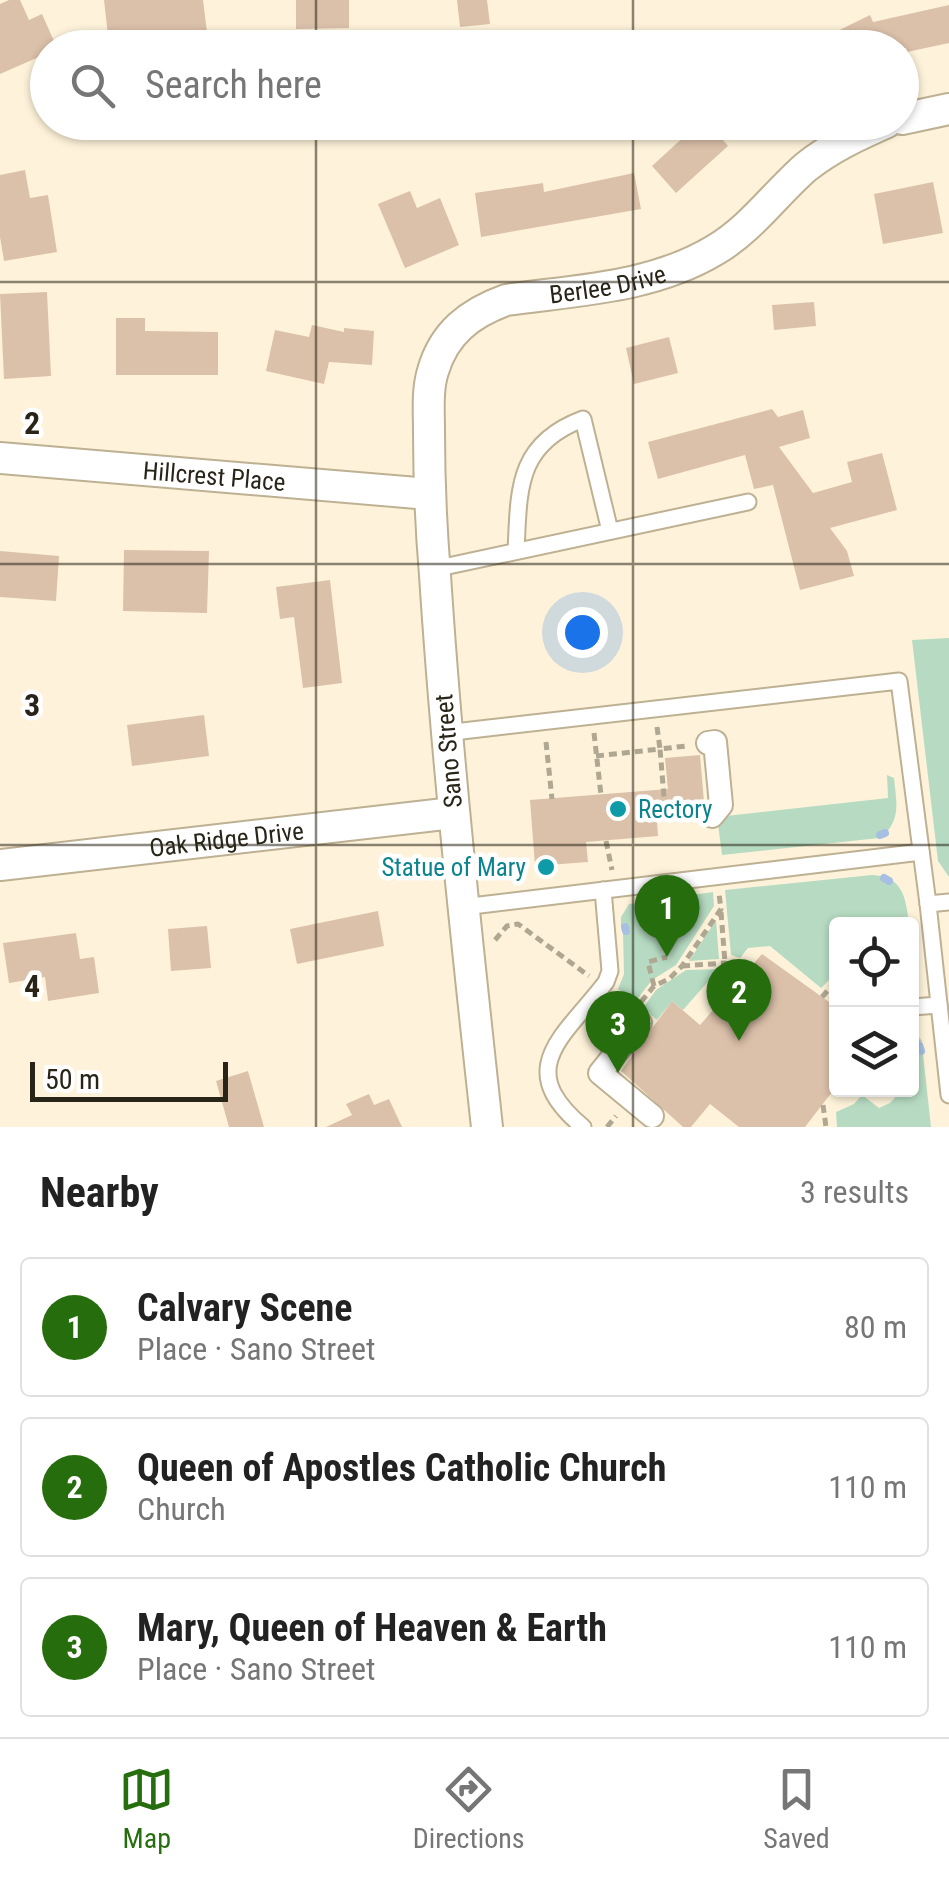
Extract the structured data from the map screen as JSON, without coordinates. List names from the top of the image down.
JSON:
{
  "streets": {
    "street": [
      "Berlee Drive",
      "Hillcrest Place",
      "Sano Street",
      "Oak Ridge Drive"
    ]
  },
  "crossings": [
    ["Berlee Drive", "Hillcrest Place"],
    ["Berlee Drive", "Sano Street"],
    ["Hillcrest Place", "Sano Street"],
    ["Sano Street", "Oak Ridge Drive"]
  ],
  "places": ["Rectory", "Statue of Mary"],
  "scale_bar": "50 m",
  "page": {
    "search": "Search here",
    "pins": ["1", "2", "3"],
    "scale": "50 m",
    "heading": ["Nearby", "3 results"],
    "list": [
      {
        "mark": "1",
        "name": "Calvary Scene",
        "note": "Place · Sano Street",
        "value": "80 m"
      },
      {
        "mark": "2",
        "name": "Queen of Apostles Catholic Church",
        "note": "Church",
        "value": "110 m"
      },
      {
        "mark": "3",
        "name": "Mary, Queen of Heaven & Earth",
        "note": "Place · Sano Street",
        "value": "110 m"
      }
    ],
    "nav": ["Map", "Directions", "Saved"]
  },
  "grid": {
    "rows": ["2", "3", "4"]
  }
}
